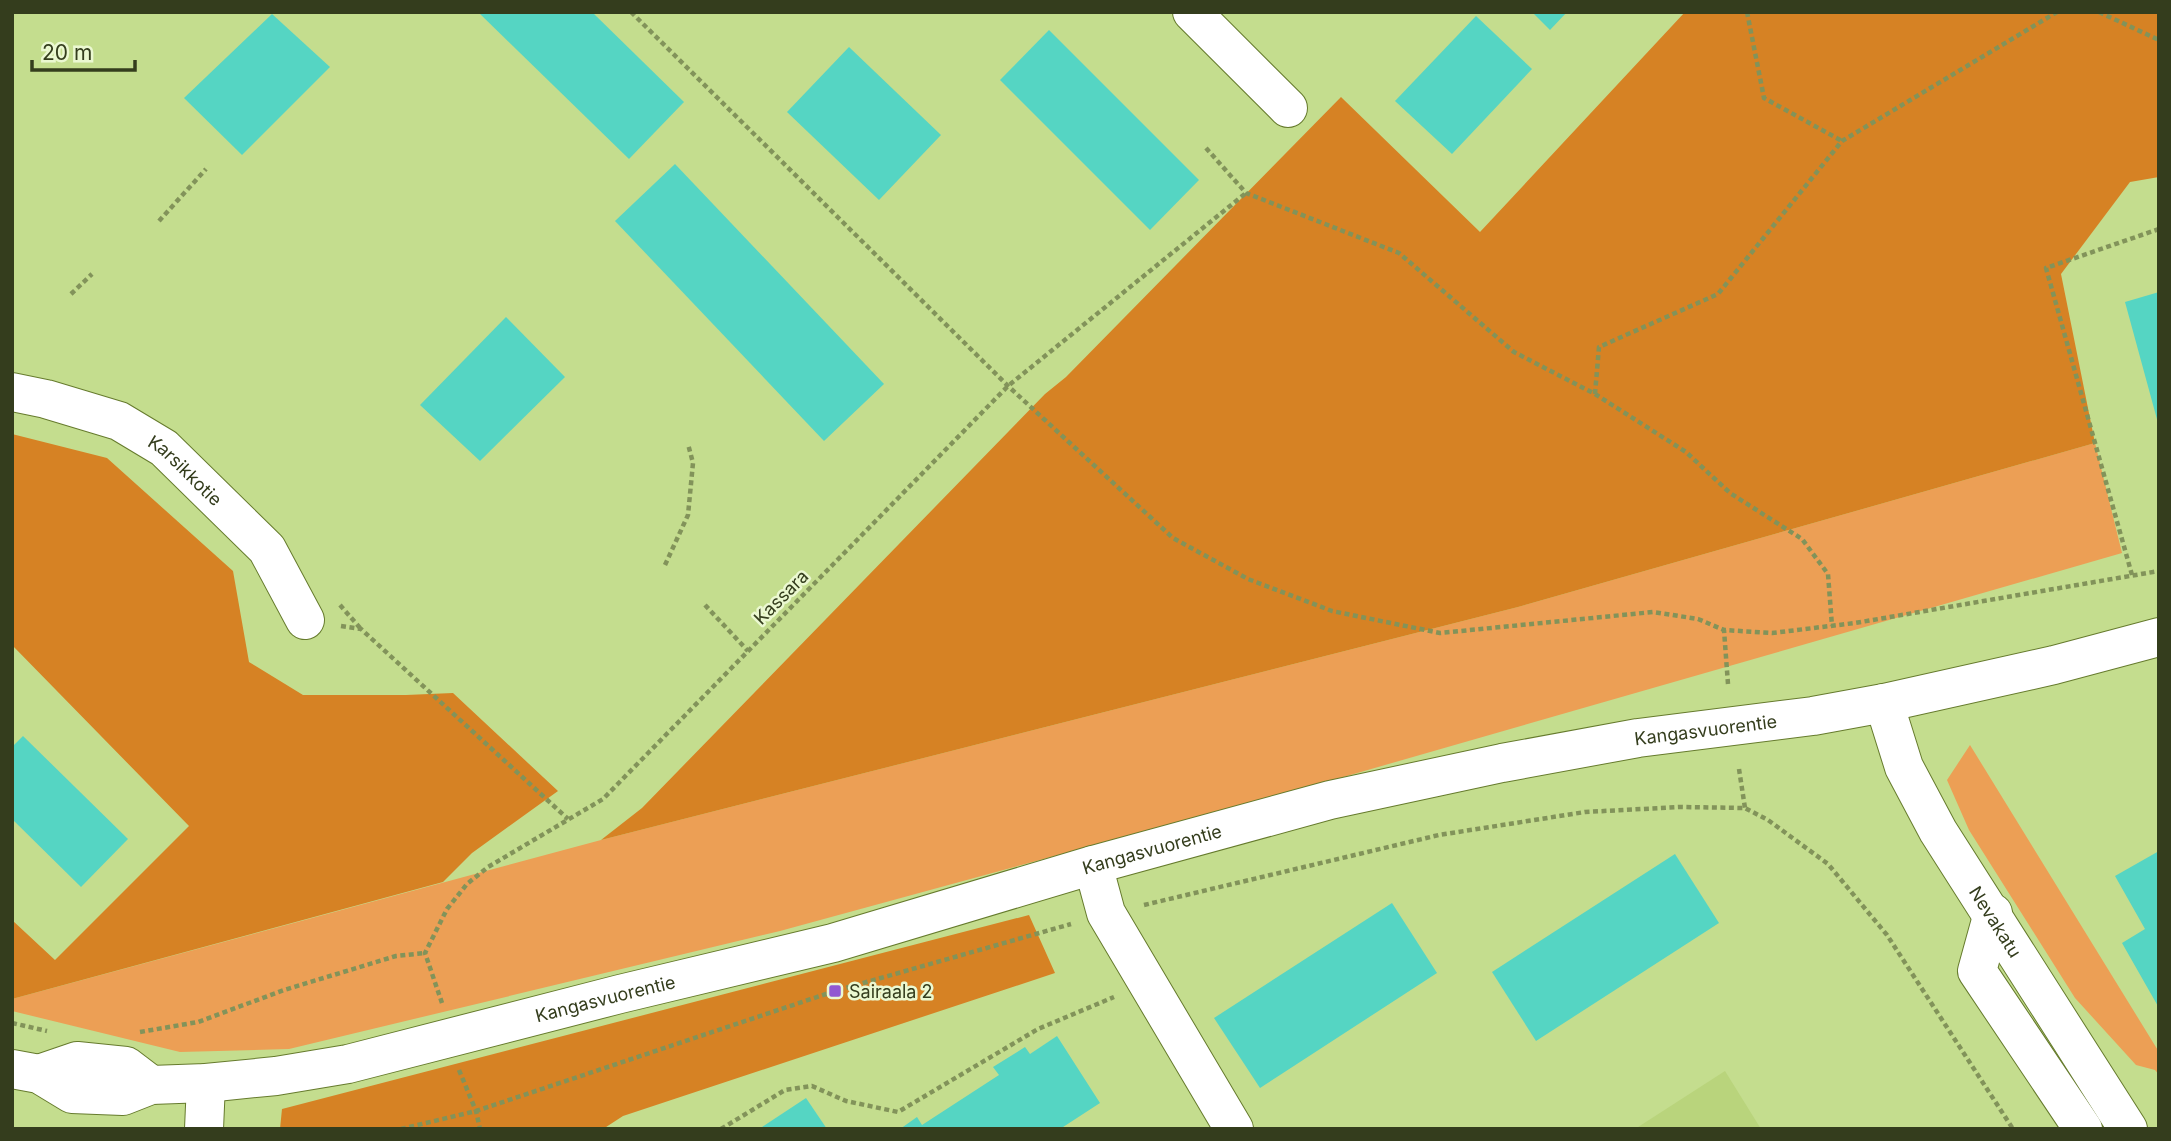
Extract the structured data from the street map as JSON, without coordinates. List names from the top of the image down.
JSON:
{
  "streets": {
    "main road": ["Karsikkotie", "Kangasvuorentie", "Nevakatu"],
    "path": ["Kassara"]
  },
  "crossings": [
    ["Kangasvuorentie", "Nevakatu"]
  ],
  "places": {
    "transit": ["Sairaala 2"]
  },
  "scale_bar": "20 m"
}
